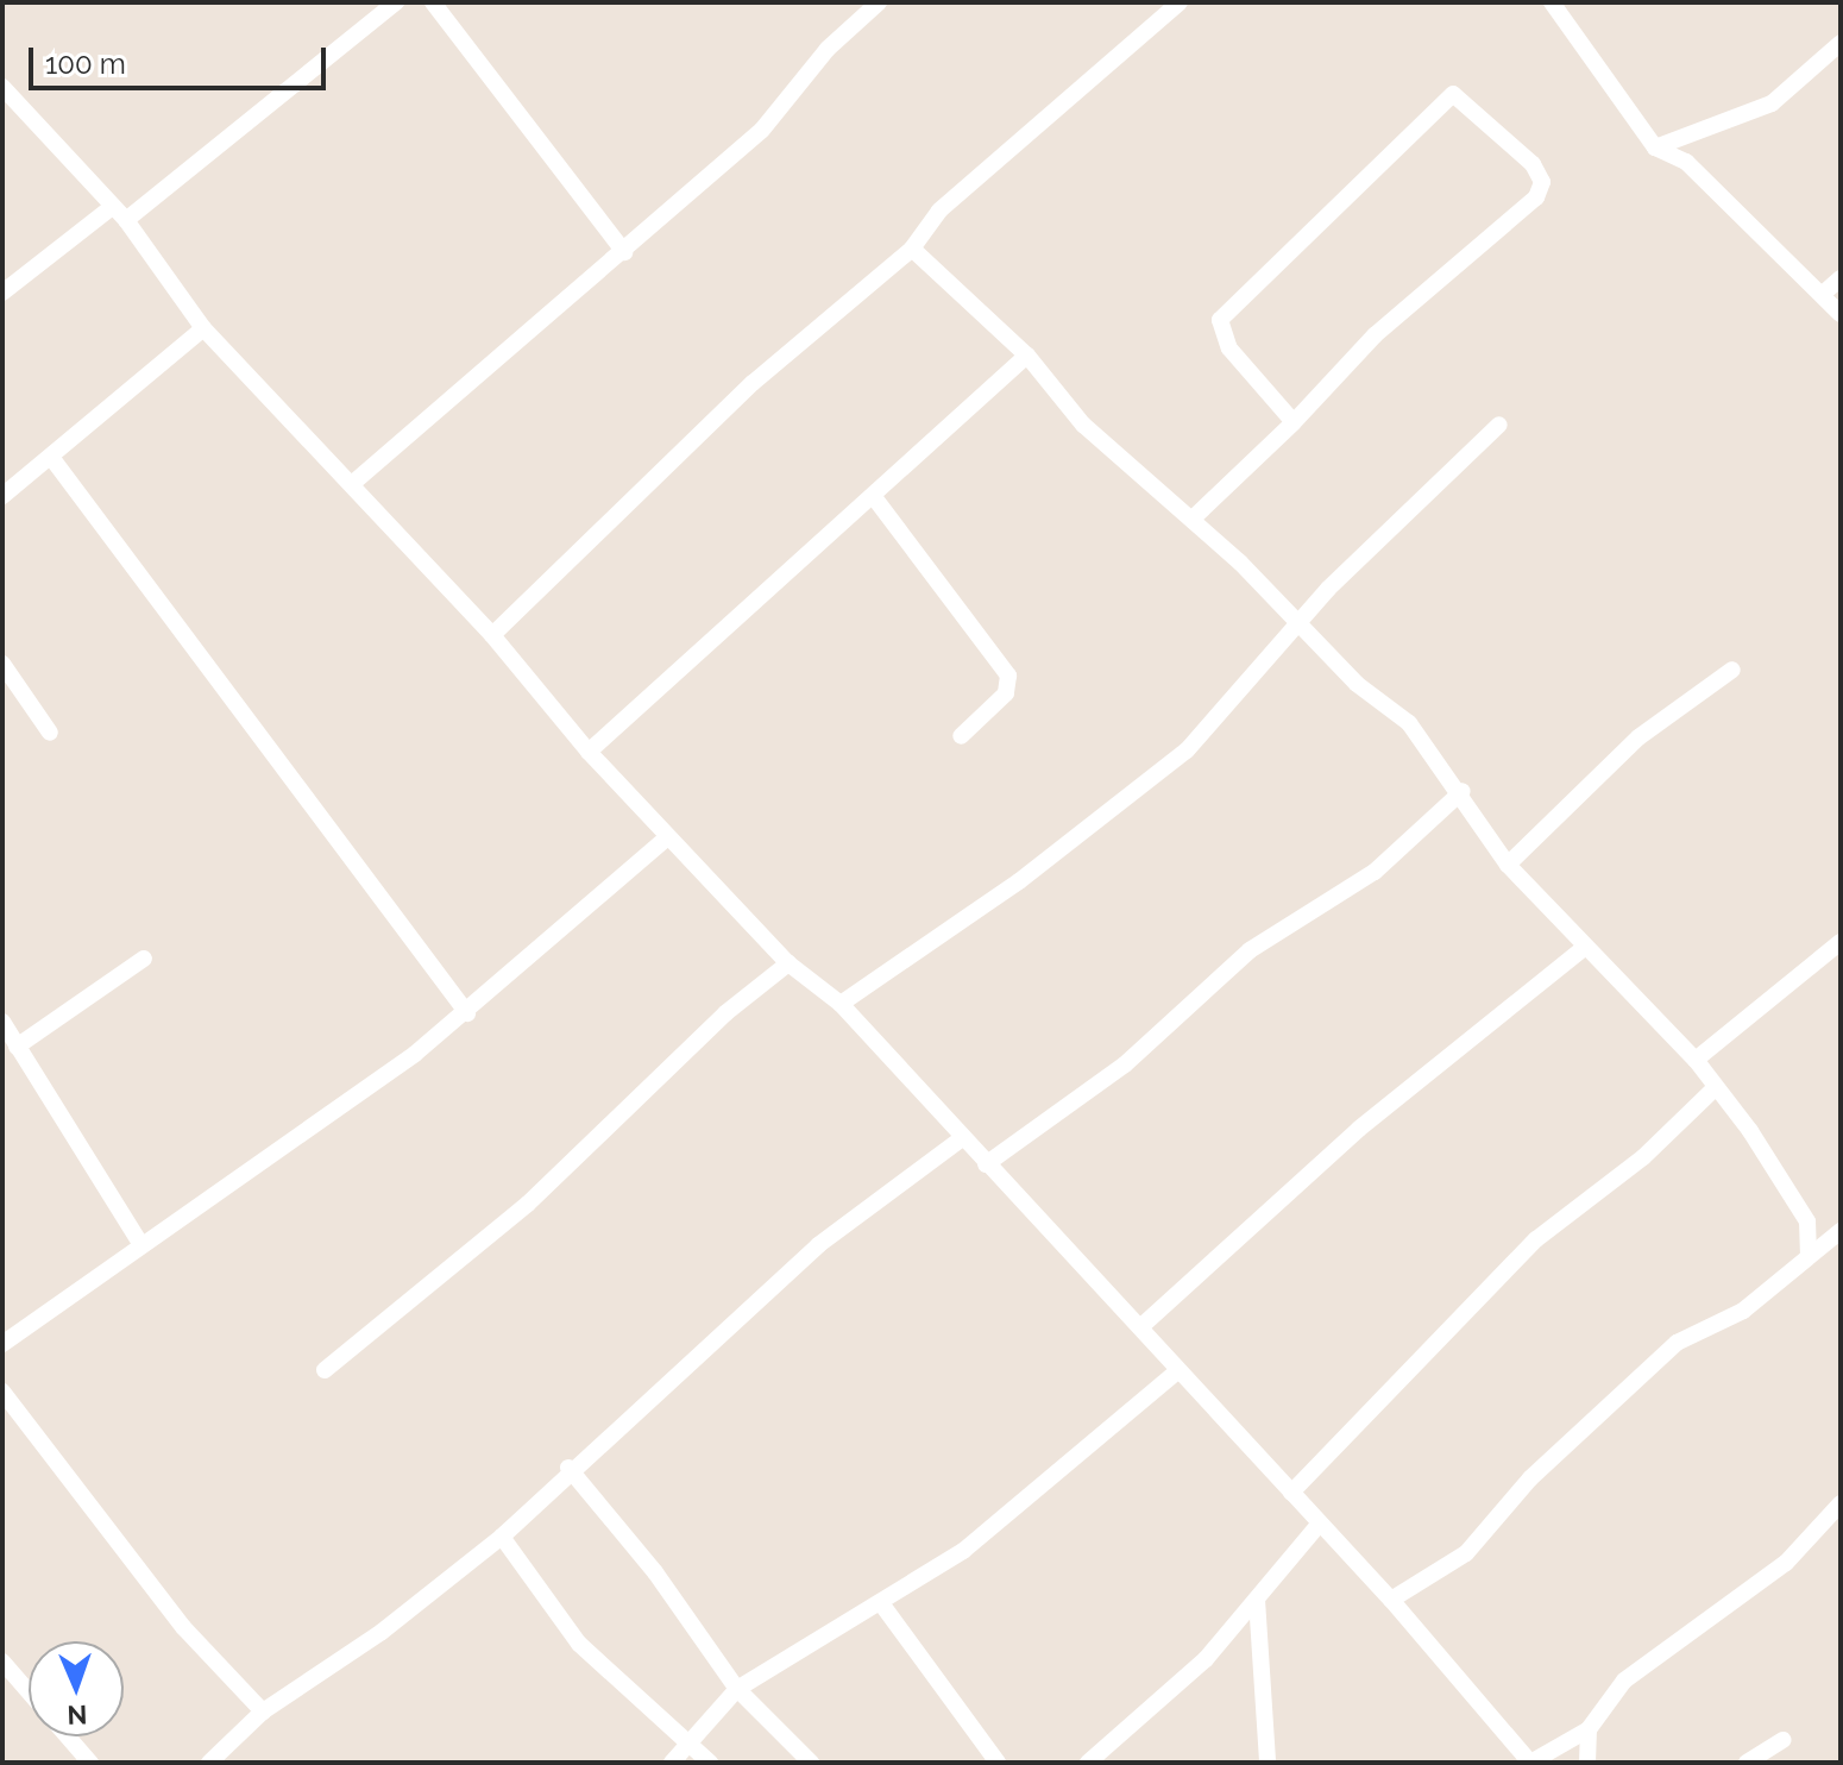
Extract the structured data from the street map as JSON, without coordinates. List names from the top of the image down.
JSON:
{
  "scale_bar": "100 m",
  "north": "bottom"
}
